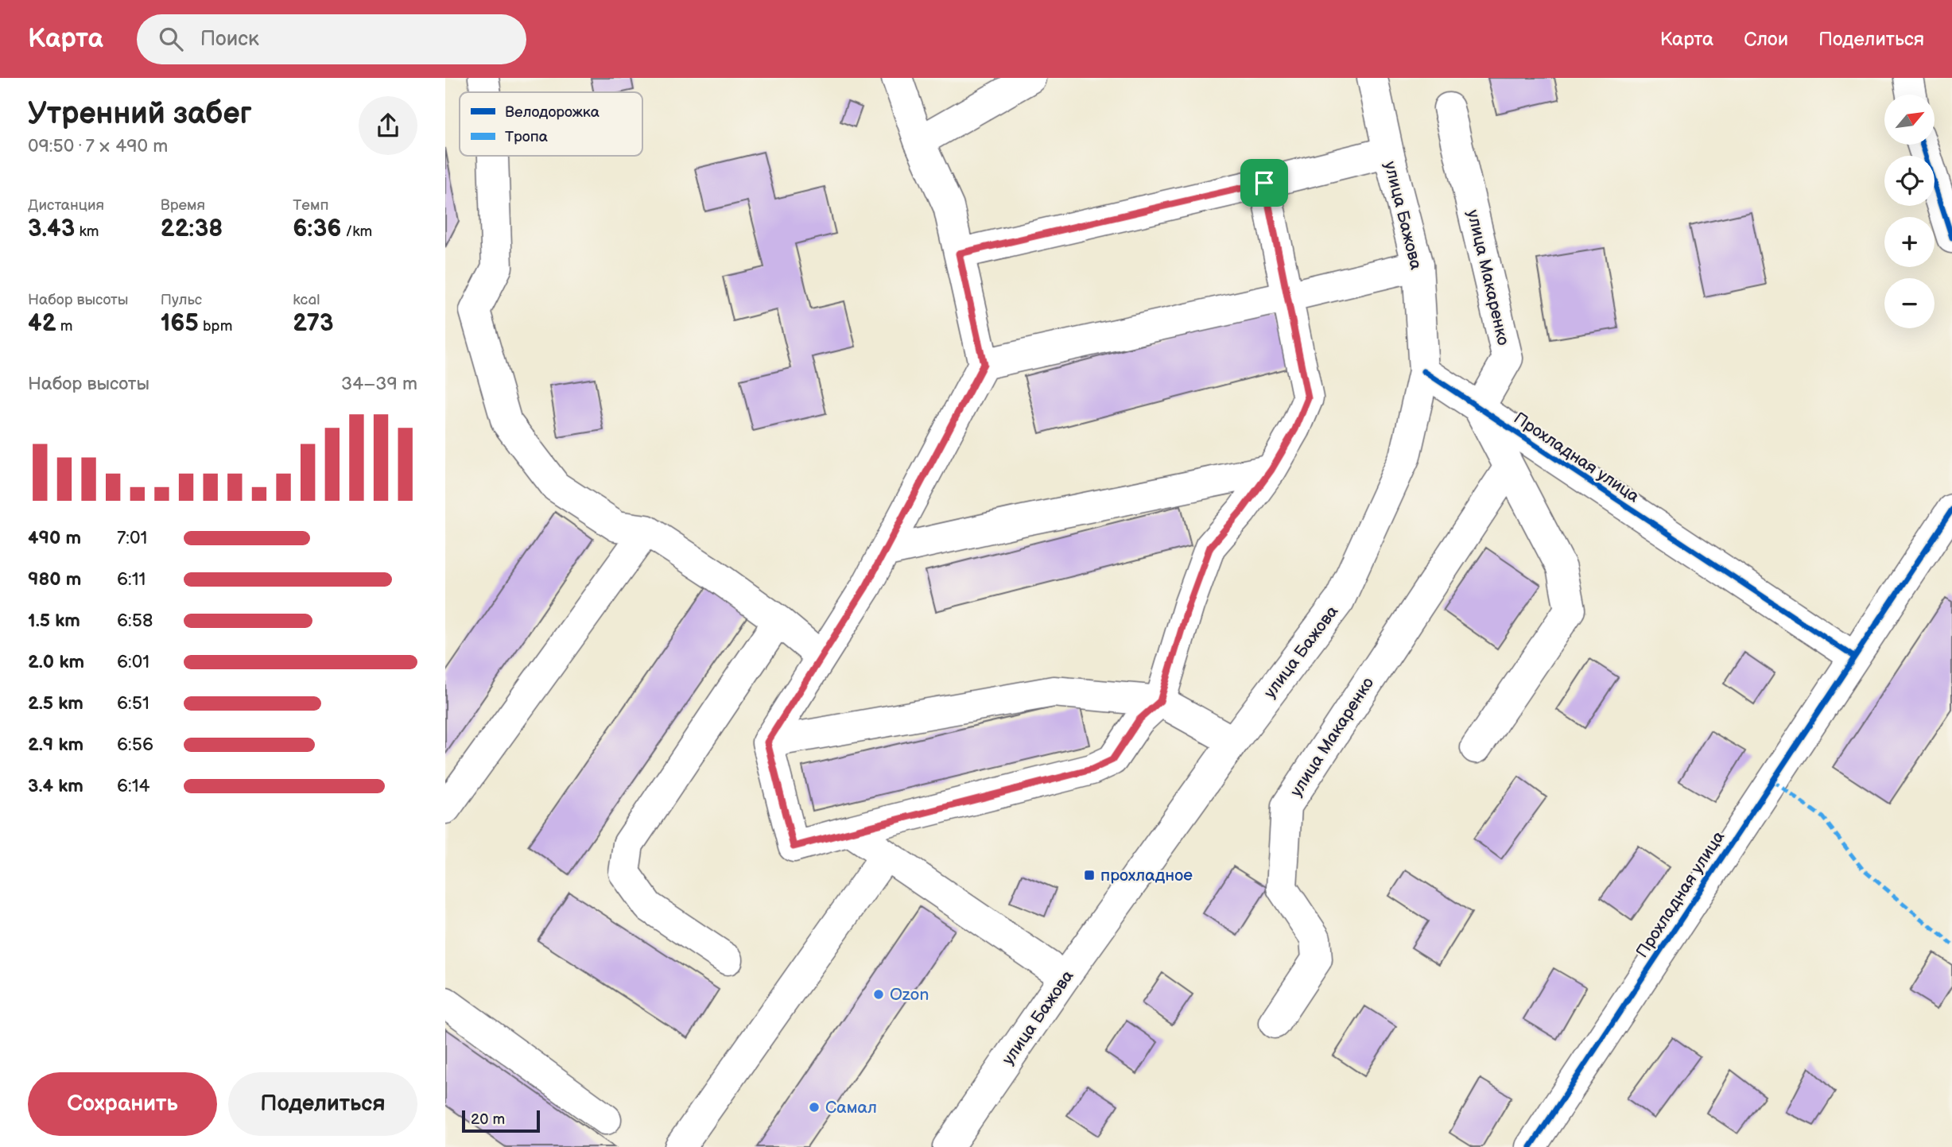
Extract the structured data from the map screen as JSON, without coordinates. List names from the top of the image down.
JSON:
{
  "streets": {
    "main road": ["улица Бажова", "улица Макаренко", "Прохладная улица"]
  },
  "crossings": [
    ["улица Бажова", "Прохладная улица"],
    ["улица Макаренко", "Прохладная улица"]
  ],
  "places": {
    "transit": ["прохладное"],
    "other": ["Ozon", "Самал"]
  },
  "legend": ["Велодорожка", "Тропа"],
  "scale_bar": "20 m",
  "north": "top right",
  "page": {
    "header": "Карта",
    "search": "Поиск",
    "nav": ["Карта", "Слои", "Поделиться"],
    "heading": ["Утренний забег", "09:50 · 7 × 490 m"],
    "map_buttons": ["+", "−"],
    "stats": [
      ["Дистанция", "3.43 km"],
      ["Время", "22:38"],
      ["Темп", "6:36 /km"],
      ["Набор высоты", "42 m"],
      ["Пульс", "165 bpm"],
      ["kcal", "273"]
    ],
    "chart": ["Набор высоты", "34–39 m"],
    "list": [
      {
        "name": "490 m",
        "note": "7:01"
      },
      {
        "name": "980 m",
        "note": "6:11"
      },
      {
        "name": "1.5 km",
        "note": "6:58"
      },
      {
        "name": "2.0 km",
        "note": "6:01"
      },
      {
        "name": "2.5 km",
        "note": "6:51"
      },
      {
        "name": "2.9 km",
        "note": "6:56"
      },
      {
        "name": "3.4 km",
        "note": "6:14"
      }
    ],
    "buttons": ["Сохранить", "Поделиться"],
    "scale": "20 m"
  }
}
